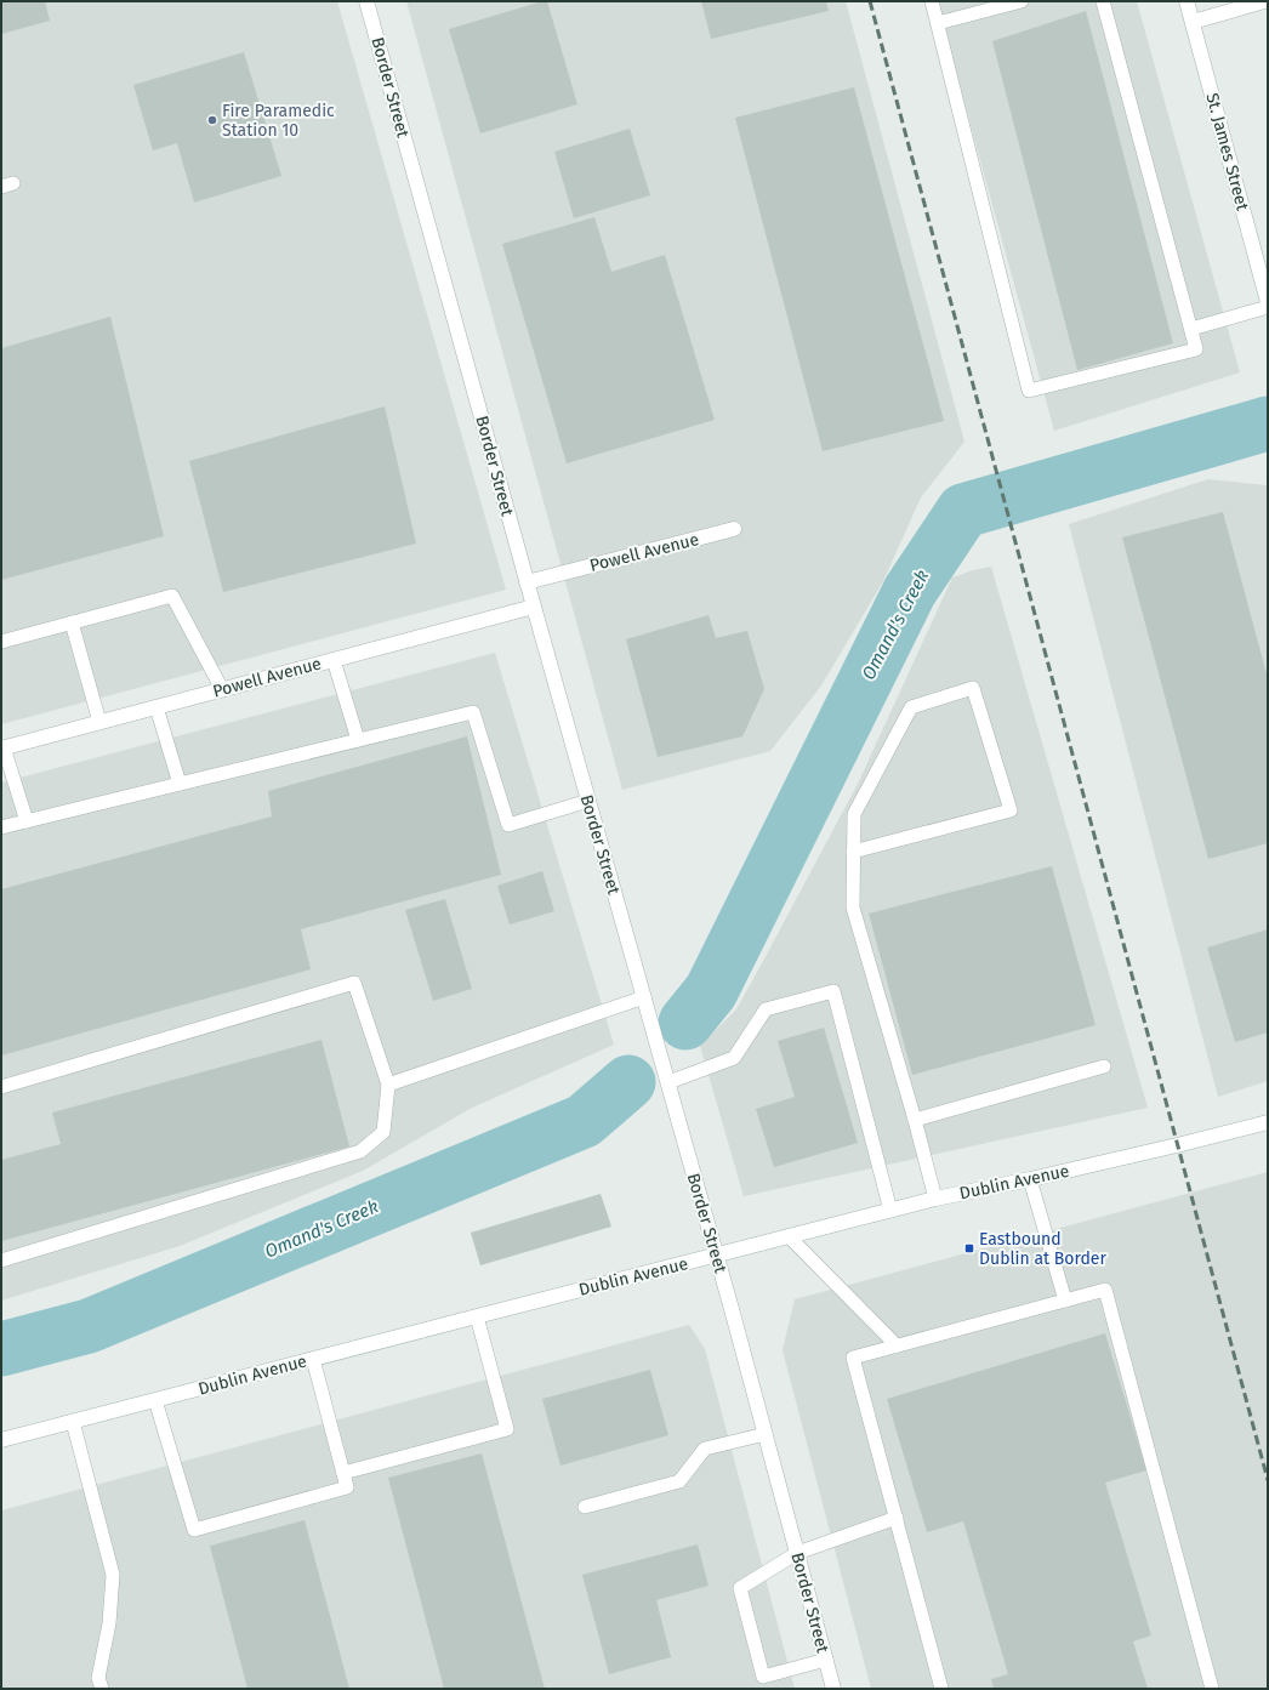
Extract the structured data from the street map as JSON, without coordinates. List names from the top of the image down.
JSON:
{
  "streets": {
    "street": [
      "Border Street",
      "St. James Street",
      "Powell Avenue",
      "Dublin Avenue"
    ]
  },
  "crossings": [
    ["Border Street", "Powell Avenue"],
    ["Border Street", "Dublin Avenue"]
  ],
  "water": ["Omand's Creek"],
  "places": {
    "other": ["Fire Paramedic Station 10"],
    "transit": ["Eastbound Dublin at Border"]
  }
}
